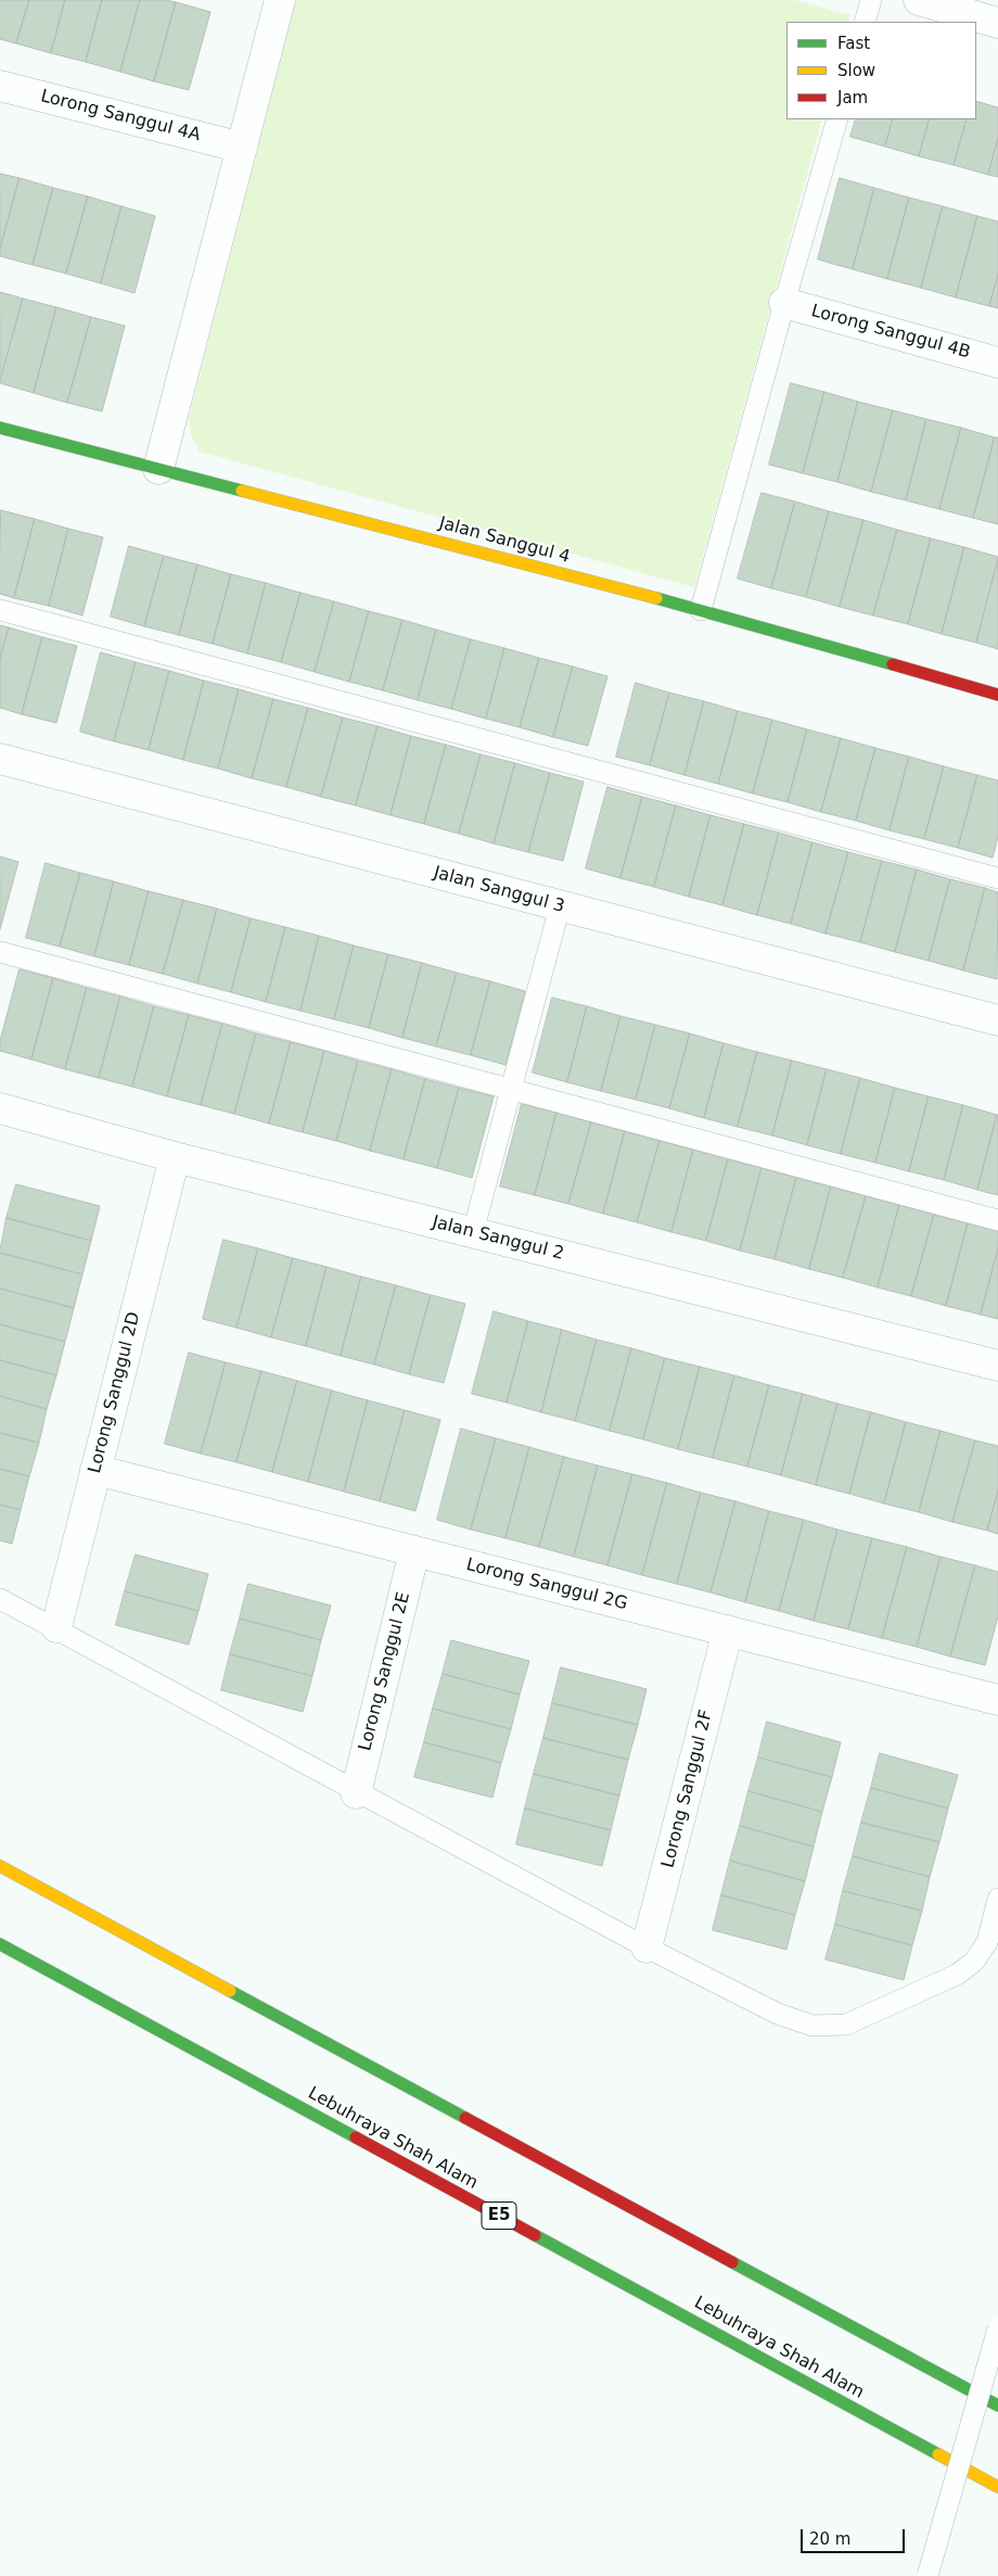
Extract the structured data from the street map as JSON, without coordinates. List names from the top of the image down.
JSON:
{
  "streets": {
    "main road": ["Jalan Sanggul 4", "Lebuhraya Shah Alam", "E5"],
    "street": [
      "Lorong Sanggul 4A",
      "Lorong Sanggul 4B",
      "Jalan Sanggul 3",
      "Jalan Sanggul 2",
      "Lorong Sanggul 2D",
      "Lorong Sanggul 2G",
      "Lorong Sanggul 2E",
      "Lorong Sanggul 2F"
    ]
  },
  "crossings": [
    ["Jalan Sanggul 2", "Lorong Sanggul 2D"],
    ["Lorong Sanggul 2D", "Lorong Sanggul 2G"],
    ["Lorong Sanggul 2G", "Lorong Sanggul 2E"],
    ["Lorong Sanggul 2G", "Lorong Sanggul 2F"]
  ],
  "legend": ["Fast", "Slow", "Jam"],
  "scale_bar": "20 m"
}
